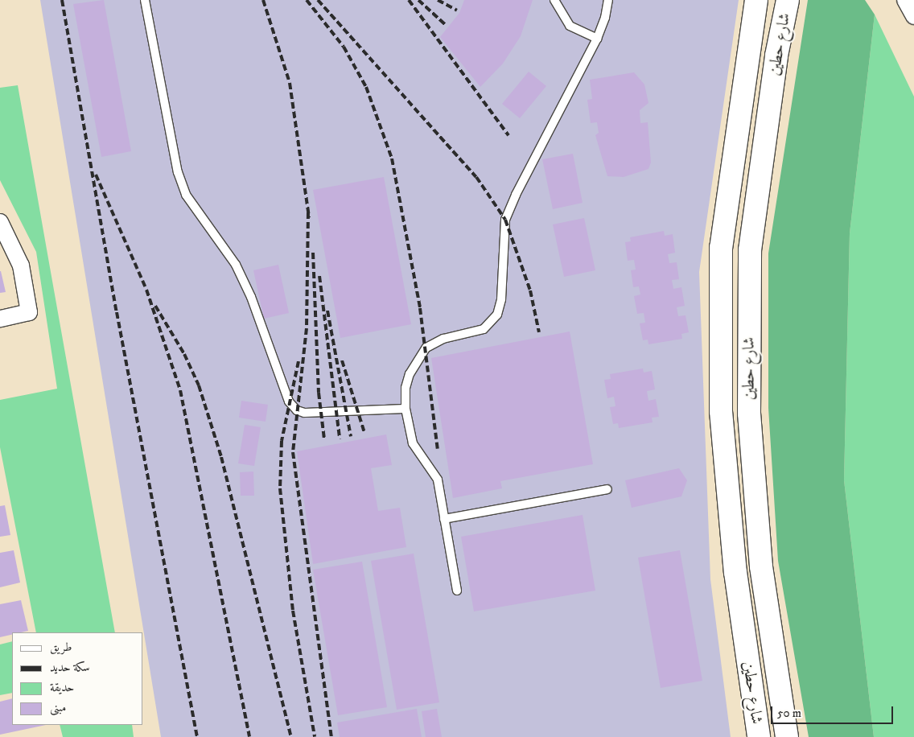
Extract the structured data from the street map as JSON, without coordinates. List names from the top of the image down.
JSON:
{
  "streets": {
    "main road": ["شارع حطين"]
  },
  "legend": [
    "طريق",
    "سكة حديد",
    "حديقة",
    "مبنى"
  ],
  "scale_bar": "50 m"
}
